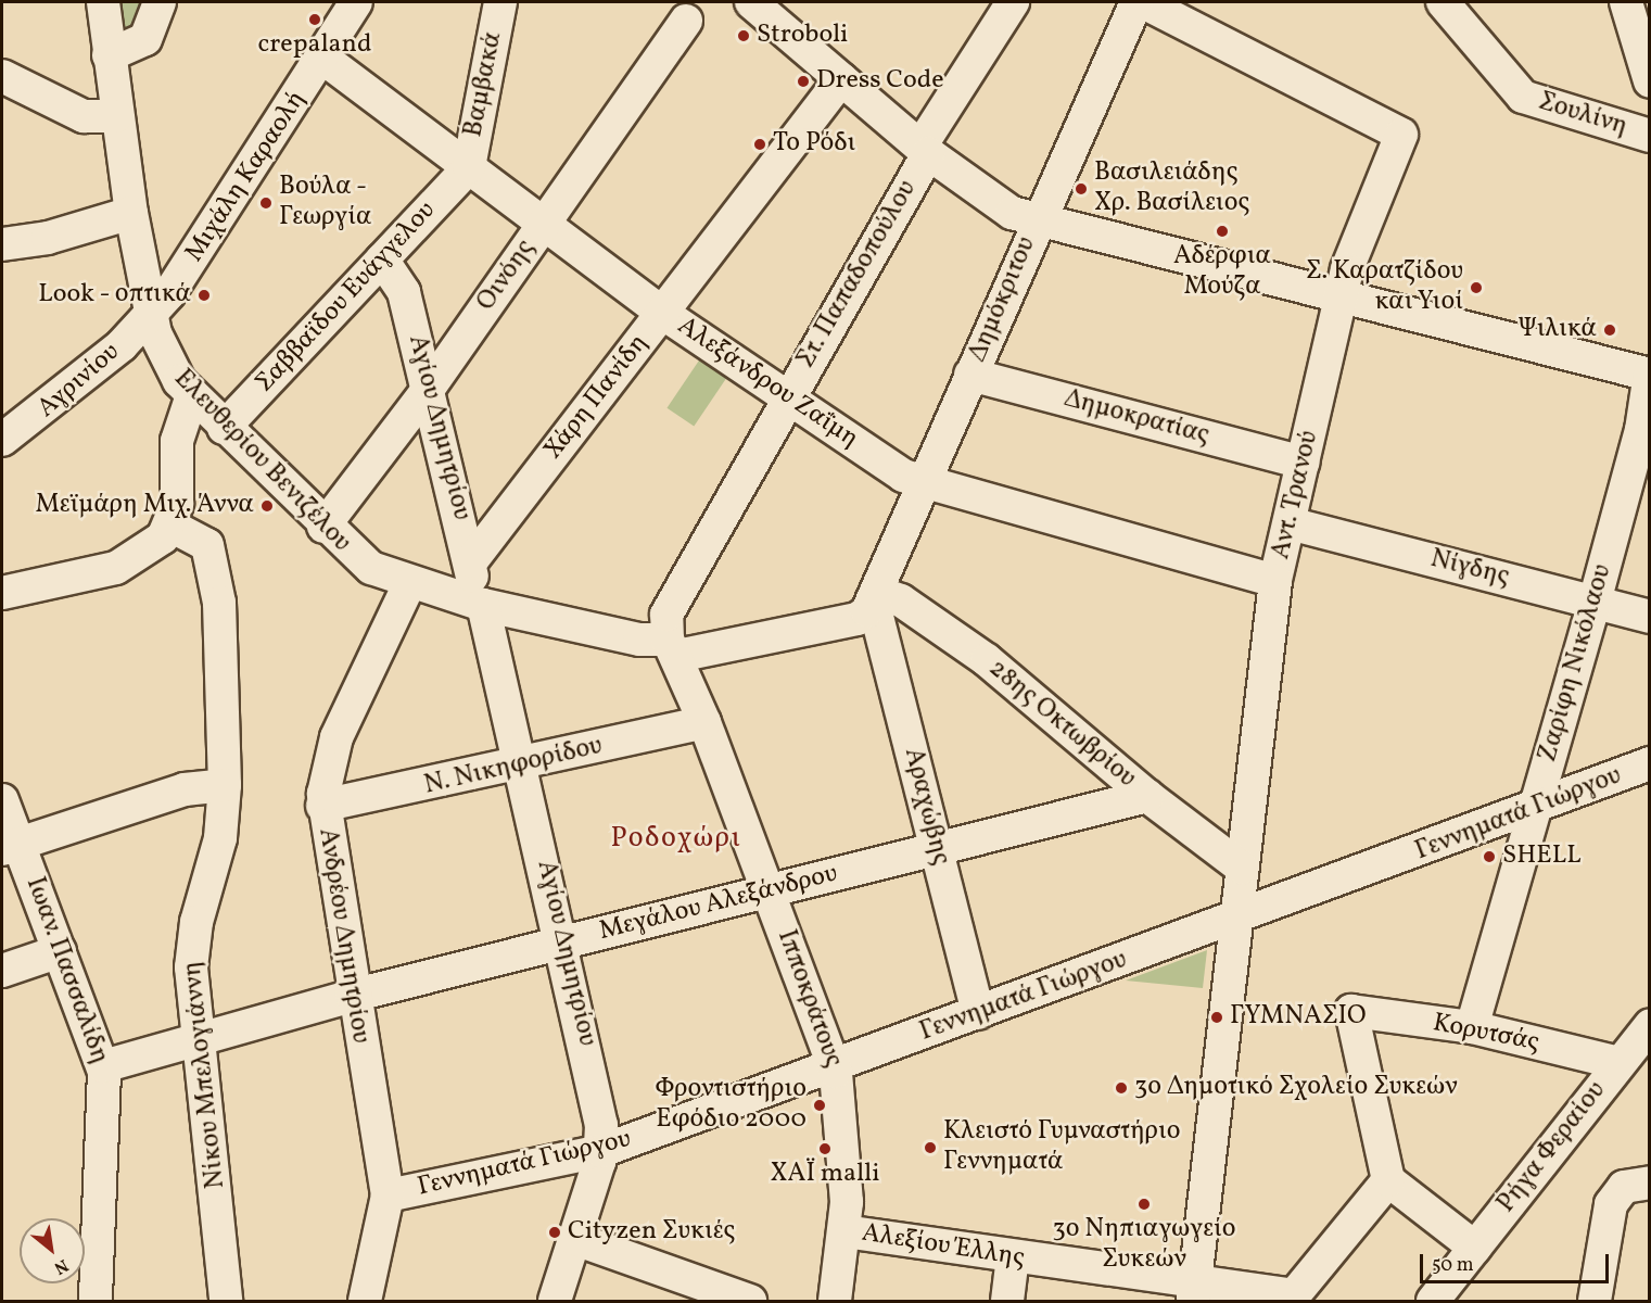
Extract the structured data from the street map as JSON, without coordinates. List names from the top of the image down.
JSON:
{
  "streets": {
    "street": [
      "Βαμβακά",
      "Σουλίνη",
      "Μιχάλη Καραολή",
      "Στ. Παπαδοπούλου",
      "Οινόης",
      "Σαββαϊδου Ευάγγελου",
      "Δημόκριτου",
      "Αγρινίου",
      "Αλεξάνδρου Ζαΐμη",
      "Χάρη Πανίδη",
      "Δημοκρατίας",
      "Αγίου Δημητρίου",
      "Ελευθερίου Βενιζέλου",
      "Αντ. Τρανού",
      "Νίγδης",
      "Ζαρίφη Νικόλαου",
      "28ης Οκτωβρίου",
      "Ν. Νικηφορίδου",
      "Αραχώβης",
      "Γεννηματά Γιώργου",
      "Μεγάλου Αλεξάνδρου",
      "Ανδρέου Δημητρίου",
      "Ιωαν. Πασσαλίδη",
      "Ιπποκράτους",
      "Κορυτσάς",
      "Νίκου Μπελογιάννη",
      "Ρήγα Φεραίου",
      "Αλεξίου Έλλης"
    ]
  },
  "crossings": [
    ["Βαμβακά", "Σαββαϊδου Ευάγγελου"],
    ["Βαμβακά", "Αλεξάνδρου Ζαΐμη"],
    ["Μιχάλη Καραολή", "Αγρινίου"],
    ["Μιχάλη Καραολή", "Αλεξάνδρου Ζαΐμη"],
    ["Μιχάλη Καραολή", "Ελευθερίου Βενιζέλου"],
    ["Στ. Παπαδοπούλου", "Αλεξάνδρου Ζαΐμη"],
    ["Στ. Παπαδοπούλου", "Ελευθερίου Βενιζέλου"],
    ["Στ. Παπαδοπούλου", "Ιπποκράτους"],
    ["Οινόης", "Αλεξάνδρου Ζαΐμη"],
    ["Οινόης", "Αγίου Δημητρίου"],
    ["Οινόης", "Ελευθερίου Βενιζέλου"],
    ["Σαββαϊδου Ευάγγελου", "Αλεξάνδρου Ζαΐμη"],
    ["Σαββαϊδου Ευάγγελου", "Αγίου Δημητρίου"],
    ["Σαββαϊδου Ευάγγελου", "Ελευθερίου Βενιζέλου"],
    ["Δημόκριτου", "Αλεξάνδρου Ζαΐμη"],
    ["Δημόκριτου", "Δημοκρατίας"],
    ["Δημόκριτου", "28ης Οκτωβρίου"],
    ["Δημόκριτου", "Αραχώβης"],
    ["Αγρινίου", "Ελευθερίου Βενιζέλου"],
    ["Αλεξάνδρου Ζαΐμη", "Χάρη Πανίδη"],
    ["Αλεξάνδρου Ζαΐμη", "Αντ. Τρανού"],
    ["Χάρη Πανίδη", "Αγίου Δημητρίου"],
    ["Δημοκρατίας", "Αντ. Τρανού"],
    ["Αγίου Δημητρίου", "Ελευθερίου Βενιζέλου"],
    ["Αγίου Δημητρίου", "Ν. Νικηφορίδου"],
    ["Αγίου Δημητρίου", "Γεννηματά Γιώργου"],
    ["Αγίου Δημητρίου", "Μεγάλου Αλεξάνδρου"],
    ["Ελευθερίου Βενιζέλου", "Ανδρέου Δημητρίου"],
    ["Ελευθερίου Βενιζέλου", "Ιπποκράτους"],
    ["Αντ. Τρανού", "Νίγδης"],
    ["Αντ. Τρανού", "28ης Οκτωβρίου"],
    ["Αντ. Τρανού", "Γεννηματά Γιώργου"],
    ["Αντ. Τρανού", "Αλεξίου Έλλης"],
    ["Νίγδης", "Ζαρίφη Νικόλαου"],
    ["Ζαρίφη Νικόλαου", "Γεννηματά Γιώργου"],
    ["Ζαρίφη Νικόλαου", "Κορυτσάς"],
    ["28ης Οκτωβρίου", "Αραχώβης"],
    ["28ης Οκτωβρίου", "Μεγάλου Αλεξάνδρου"],
    ["Ν. Νικηφορίδου", "Ανδρέου Δημητρίου"],
    ["Ν. Νικηφορίδου", "Ιπποκράτους"],
    ["Αραχώβης", "Γεννηματά Γιώργου"],
    ["Αραχώβης", "Μεγάλου Αλεξάνδρου"],
    ["Γεννηματά Γιώργου", "Ανδρέου Δημητρίου"],
    ["Γεννηματά Γιώργου", "Ιπποκράτους"],
    ["Μεγάλου Αλεξάνδρου", "Ανδρέου Δημητρίου"],
    ["Μεγάλου Αλεξάνδρου", "Ιωαν. Πασσαλίδη"],
    ["Μεγάλου Αλεξάνδρου", "Ιπποκράτους"],
    ["Μεγάλου Αλεξάνδρου", "Νίκου Μπελογιάννη"],
    ["Ιπποκράτους", "Αλεξίου Έλλης"],
    ["Κορυτσάς", "Ρήγα Φεραίου"]
  ],
  "districts": ["Ροδοχώρι"],
  "places": [
    "crepaland",
    "Stroboli",
    "Dress Code",
    "Το Ρόδι",
    "Βασιλειάδης Χρ. Βασίλειος",
    "Βούλα - Γεωργία",
    "Αδέρφια Μούζα",
    "Σ. Καρατζίδου και Υιοί",
    "Look - οπτικά",
    "Ψιλικά",
    "Μεϊμάρη Μιχ. Άννα",
    "SHELL",
    "ΓΥΜΝΑΣΙΟ",
    "3ο Δημοτικό Σχολείο Συκεών",
    "Φροντιστήριο Εφόδιο 2000",
    "Κλειστό Γυμναστήριο Γεννηματά",
    "ΧΑΪ malli",
    "3ο Νηπιαγωγείο Συκεών",
    "Cityzen Συκιές"
  ],
  "scale_bar": "50 m",
  "north": "bottom right"
}
